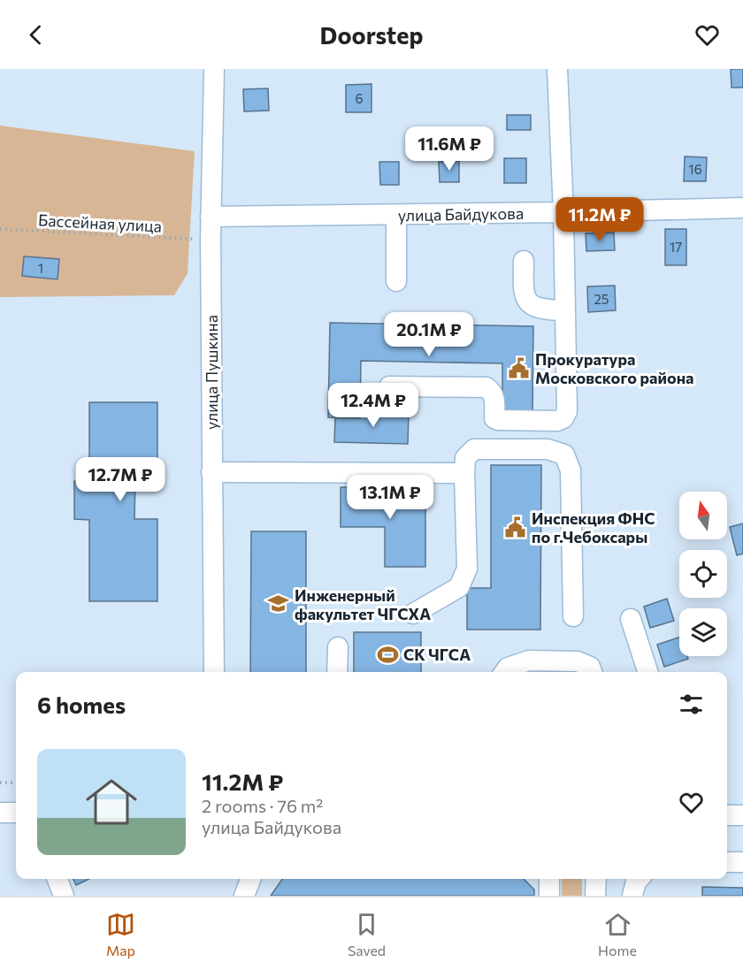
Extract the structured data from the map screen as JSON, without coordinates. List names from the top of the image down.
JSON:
{
  "streets": {
    "street": ["улица Байдукова", "улица Пушкина"],
    "path": ["Бассейная улица"]
  },
  "crossings": [
    ["улица Байдукова", "улица Пушкина"]
  ],
  "places": {
    "public building": ["Прокуратура Московского района", "Инспекция ФНС по г.Чебоксары"],
    "school or university": ["Инженерный факультет ЧГСХА"],
    "sports": ["СК ЧГСА"]
  },
  "house_numbers": [
    "6",
    "16",
    "17",
    "1",
    "25"
  ],
  "north": "top",
  "page": {
    "header": "Doorstep",
    "price": [
      "11.6M ₽",
      "11.2M ₽",
      "20.1M ₽",
      "12.4M ₽",
      "12.7M ₽",
      "13.1M ₽"
    ],
    "heading": "6 homes",
    "list": [
      {
        "name": "11.2M ₽",
        "note": "2 rooms · 76 m² · улица Байдукова"
      }
    ],
    "tabs": ["Map", "Saved", "Home"]
  }
}
